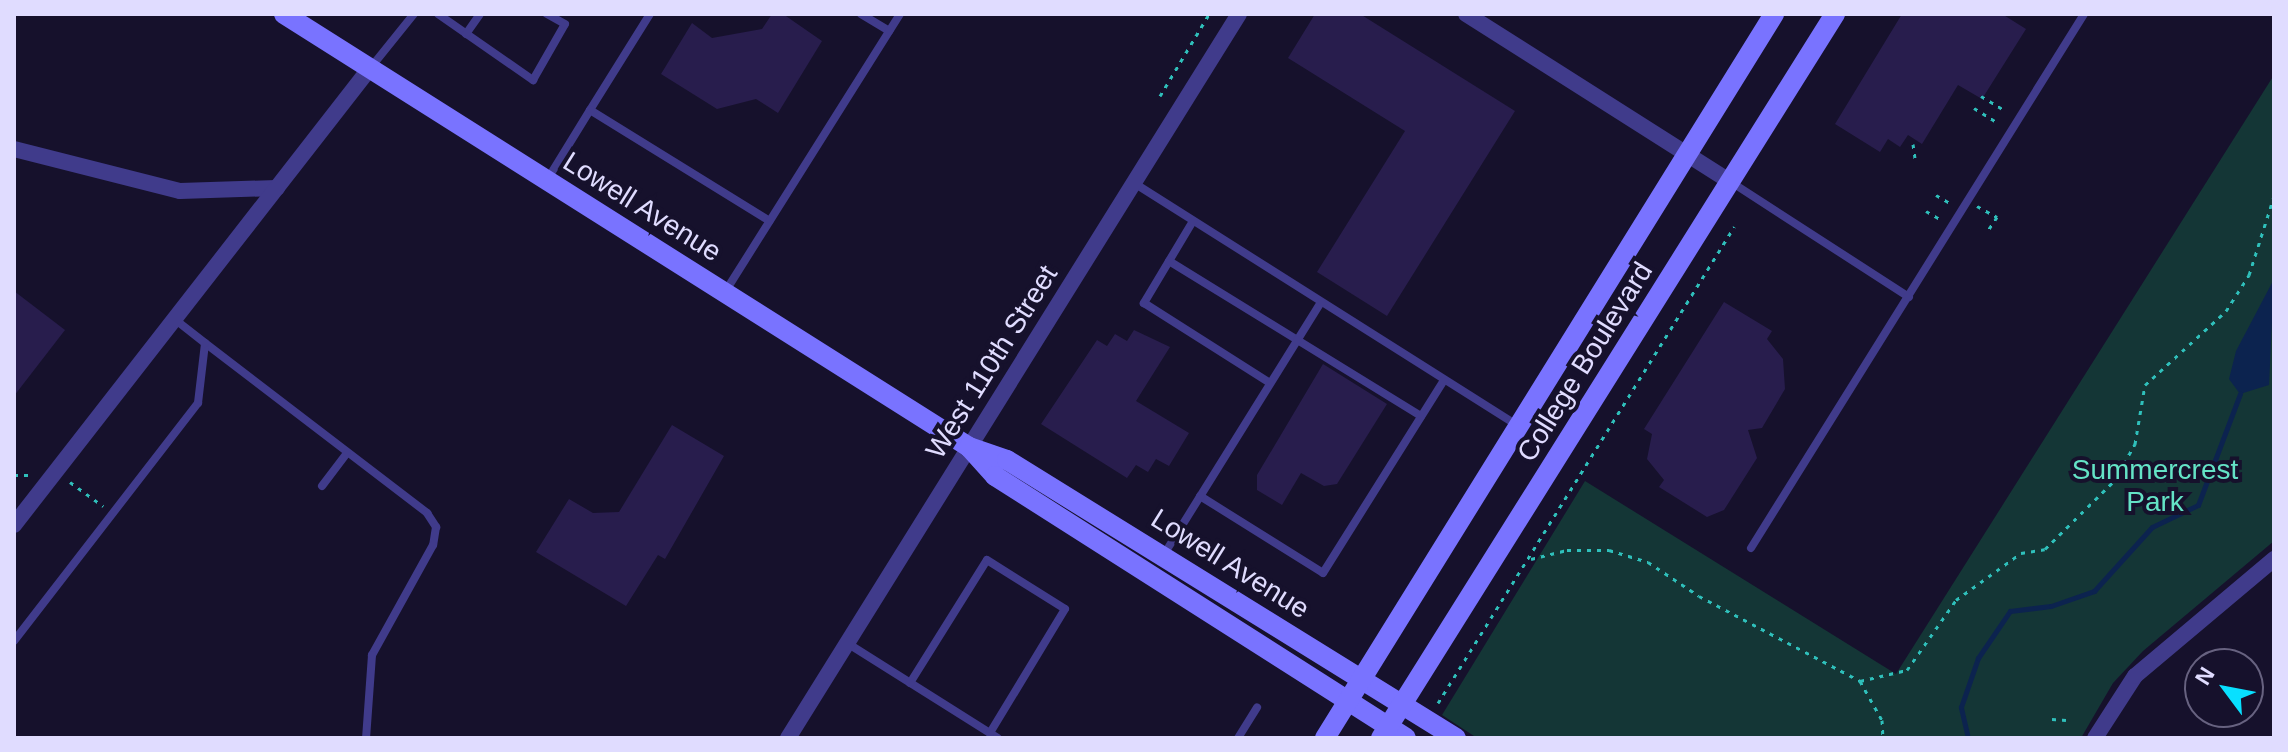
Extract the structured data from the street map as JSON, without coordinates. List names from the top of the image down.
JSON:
{
  "streets": {
    "street": ["Lowell Avenue", "West 110th Street", "College Boulevard"]
  },
  "crossings": [
    ["Lowell Avenue", "West 110th Street"],
    ["Lowell Avenue", "College Boulevard"]
  ],
  "parks": ["Summercrest Park"],
  "north": "top left"
}
